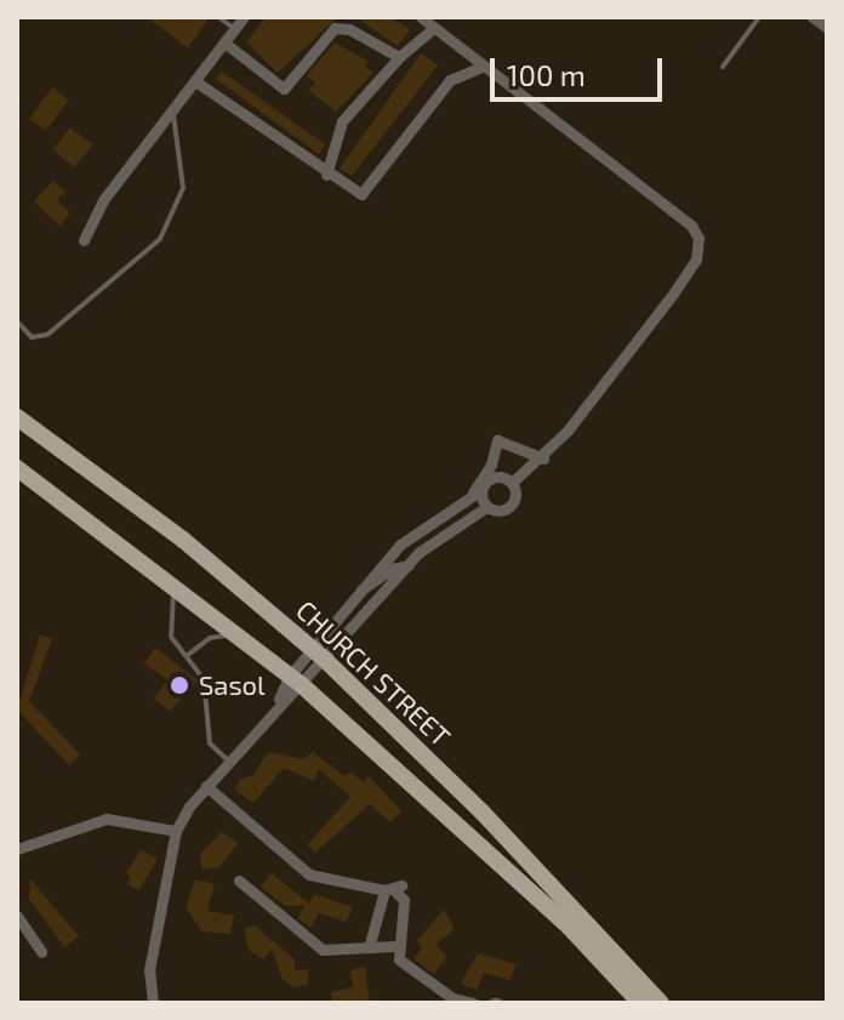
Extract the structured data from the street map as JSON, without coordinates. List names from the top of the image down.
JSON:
{
  "streets": {
    "main road": ["CHURCH STREET"]
  },
  "places": ["Sasol"],
  "scale_bar": "100 m"
}
